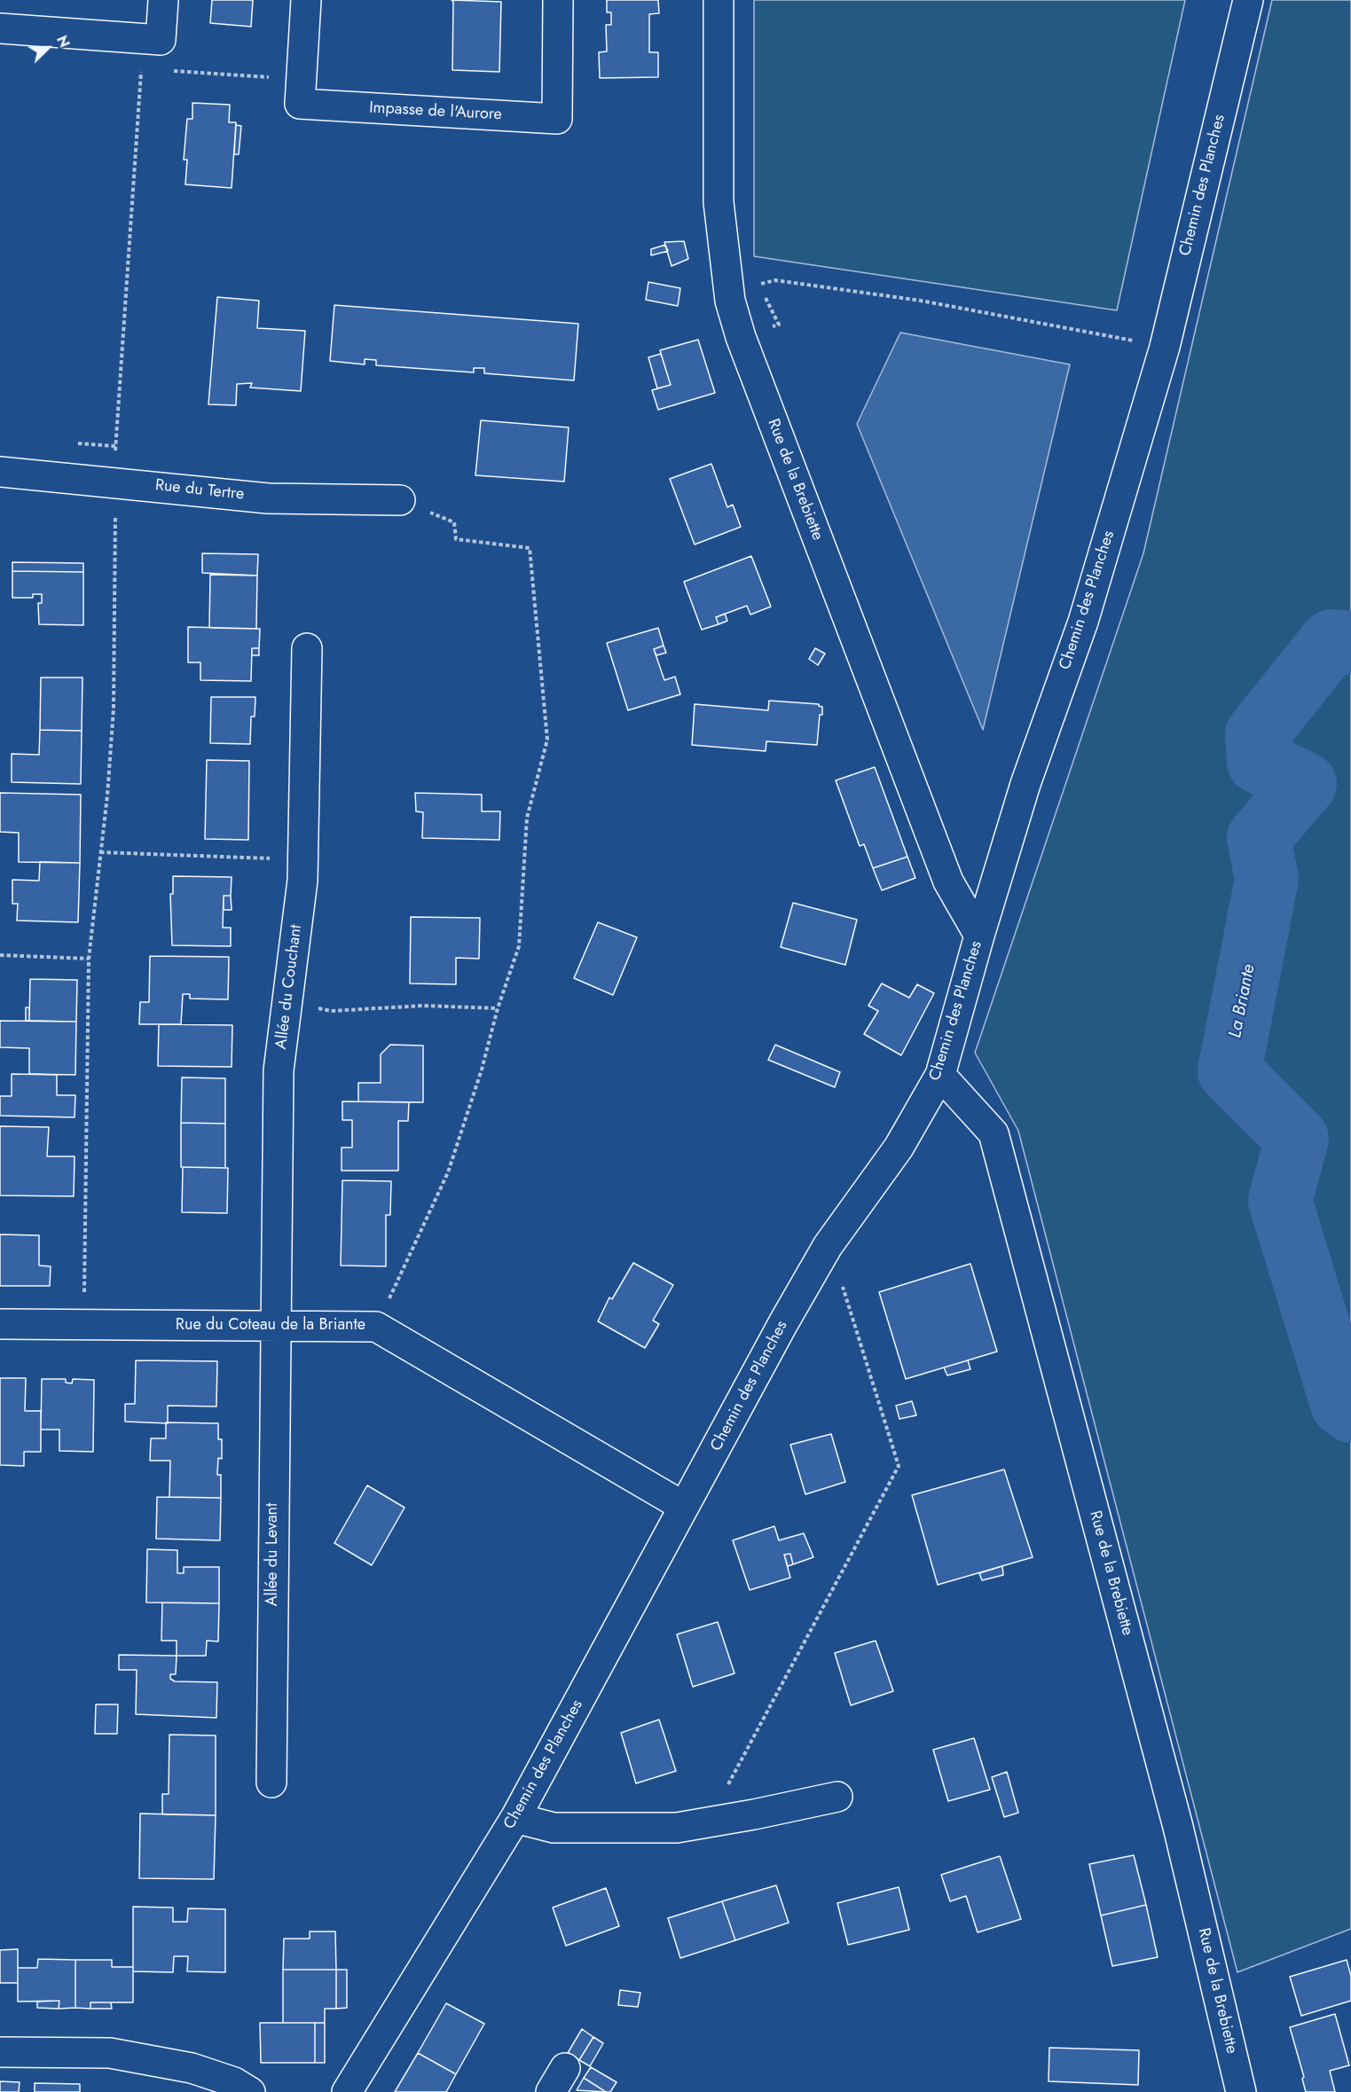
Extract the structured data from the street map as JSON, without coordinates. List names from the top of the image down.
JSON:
{
  "streets": {
    "street": [
      "Impasse de l'Aurore",
      "Chemin des Planches",
      "Rue de la Brebiette",
      "Rue du Tertre",
      "Allée du Couchant",
      "Rue du Coteau de la Briante",
      "Allée du Levant"
    ]
  },
  "crossings": [
    ["Chemin des Planches", "Rue de la Brebiette"],
    ["Chemin des Planches", "Rue du Coteau de la Briante"],
    ["Allée du Couchant", "Rue du Coteau de la Briante"],
    ["Allée du Couchant", "Allée du Levant"],
    ["Rue du Coteau de la Briante", "Allée du Levant"]
  ],
  "water": ["La Briante"],
  "north": "top right"
}
